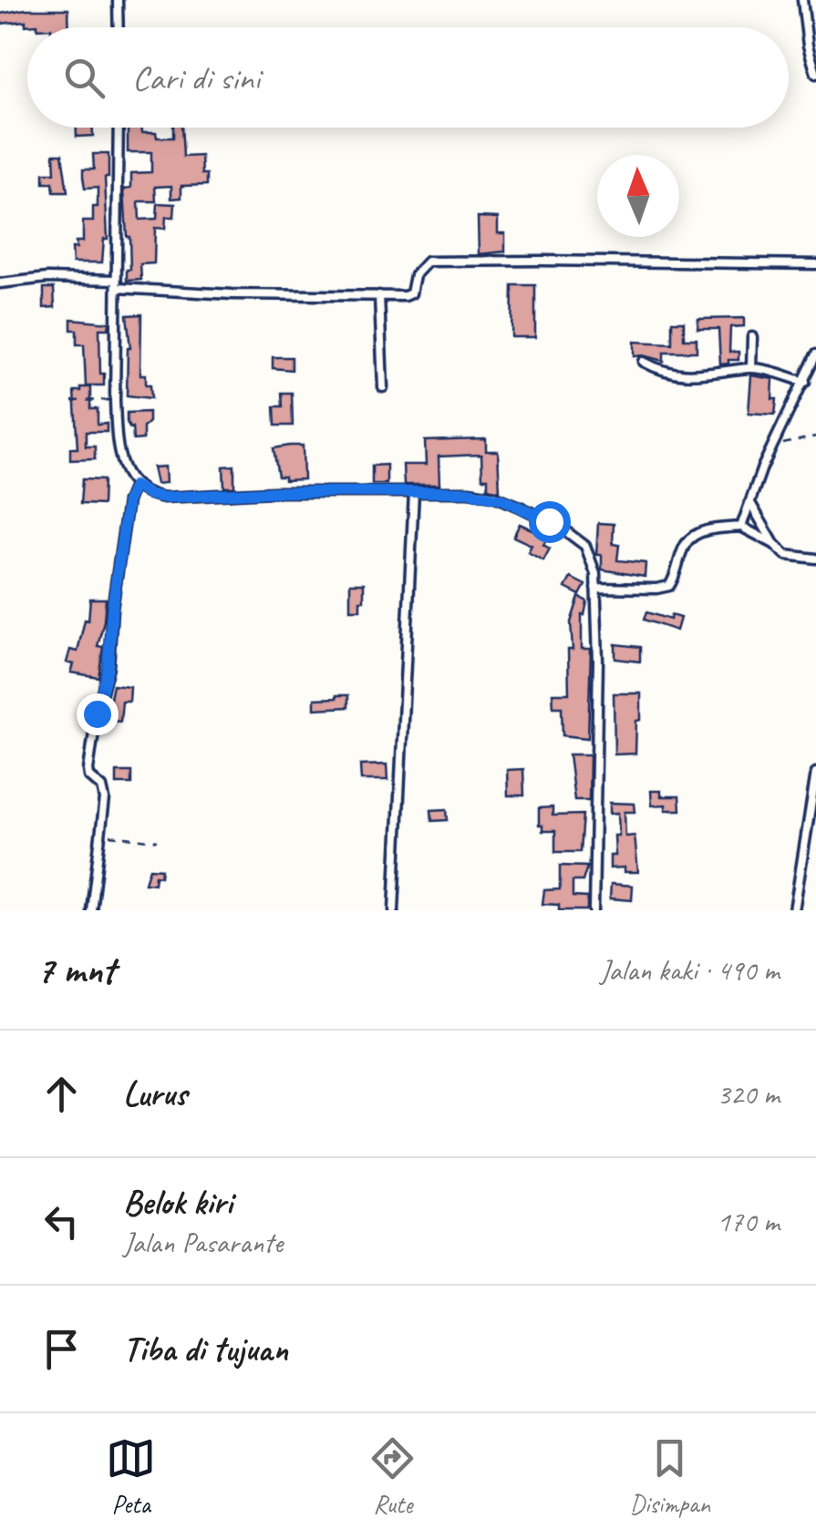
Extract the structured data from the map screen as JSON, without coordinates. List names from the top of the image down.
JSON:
{
  "north": "top",
  "page": {
    "search": "Cari di sini",
    "heading": ["7 mnt", "Jalan kaki · 490 m"],
    "list": [
      ["Lurus", "320 m"],
      ["Belok kiri", "Jalan Pasarante", "170 m"],
      "Tiba di tujuan"
    ],
    "nav": ["Peta", "Rute", "Disimpan"]
  }
}
